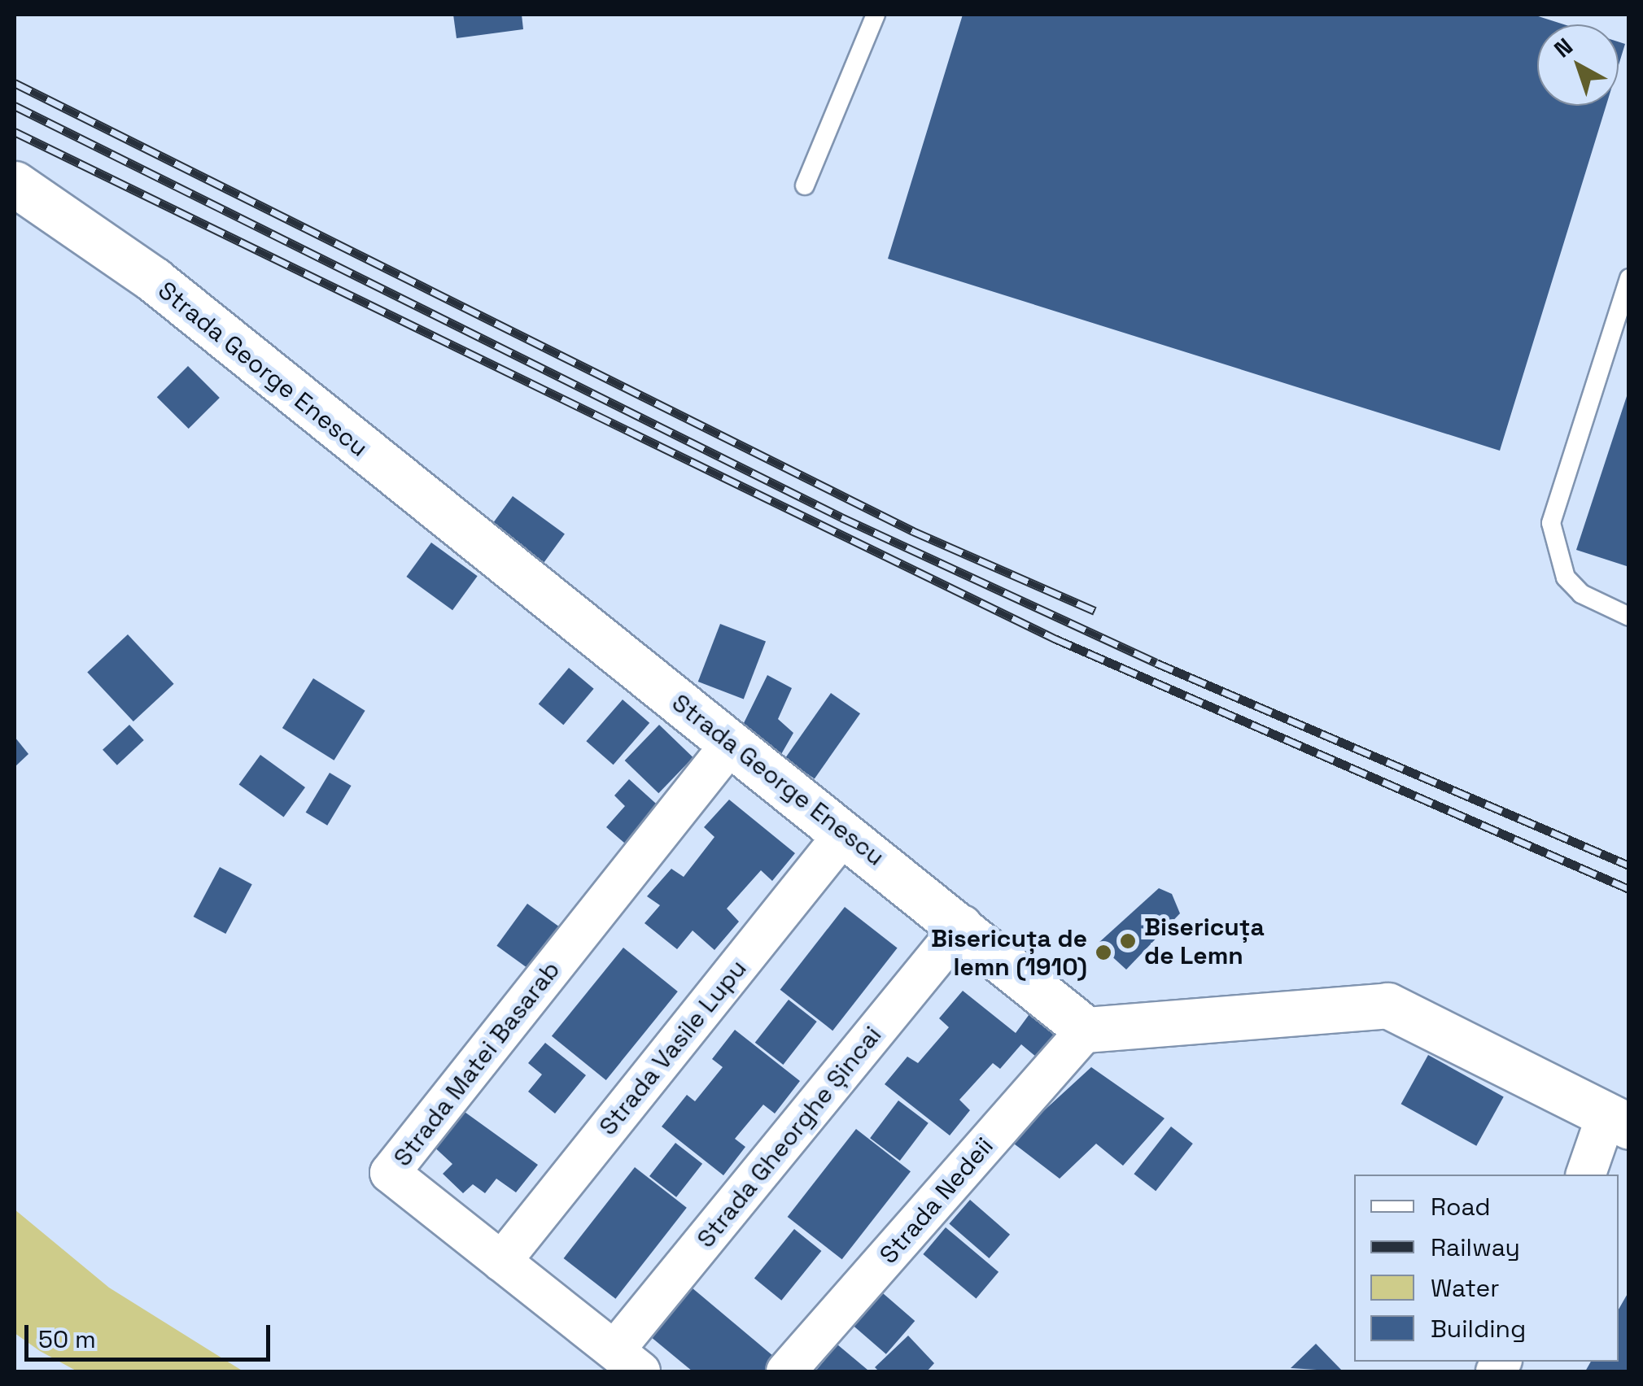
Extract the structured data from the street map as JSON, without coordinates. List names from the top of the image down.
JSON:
{
  "streets": {
    "street": [
      "Strada George Enescu",
      "Strada Vasile Lupu",
      "Strada Matei Basarab",
      "Strada Gheorghe Șincai",
      "Strada Nedeii"
    ]
  },
  "crossings": [
    ["Strada George Enescu", "Strada Vasile Lupu"],
    ["Strada George Enescu", "Strada Matei Basarab"],
    ["Strada George Enescu", "Strada Gheorghe Șincai"],
    ["Strada George Enescu", "Strada Nedeii"],
    ["Strada Vasile Lupu", "Strada Matei Basarab"],
    ["Strada Matei Basarab", "Strada Gheorghe Șincai"]
  ],
  "places": ["Bisericuța de Lemn", "Bisericuța de lemn (1910)"],
  "legend": [
    "Road",
    "Railway",
    "Water",
    "Building"
  ],
  "scale_bar": "50 m",
  "north": "top left"
}
